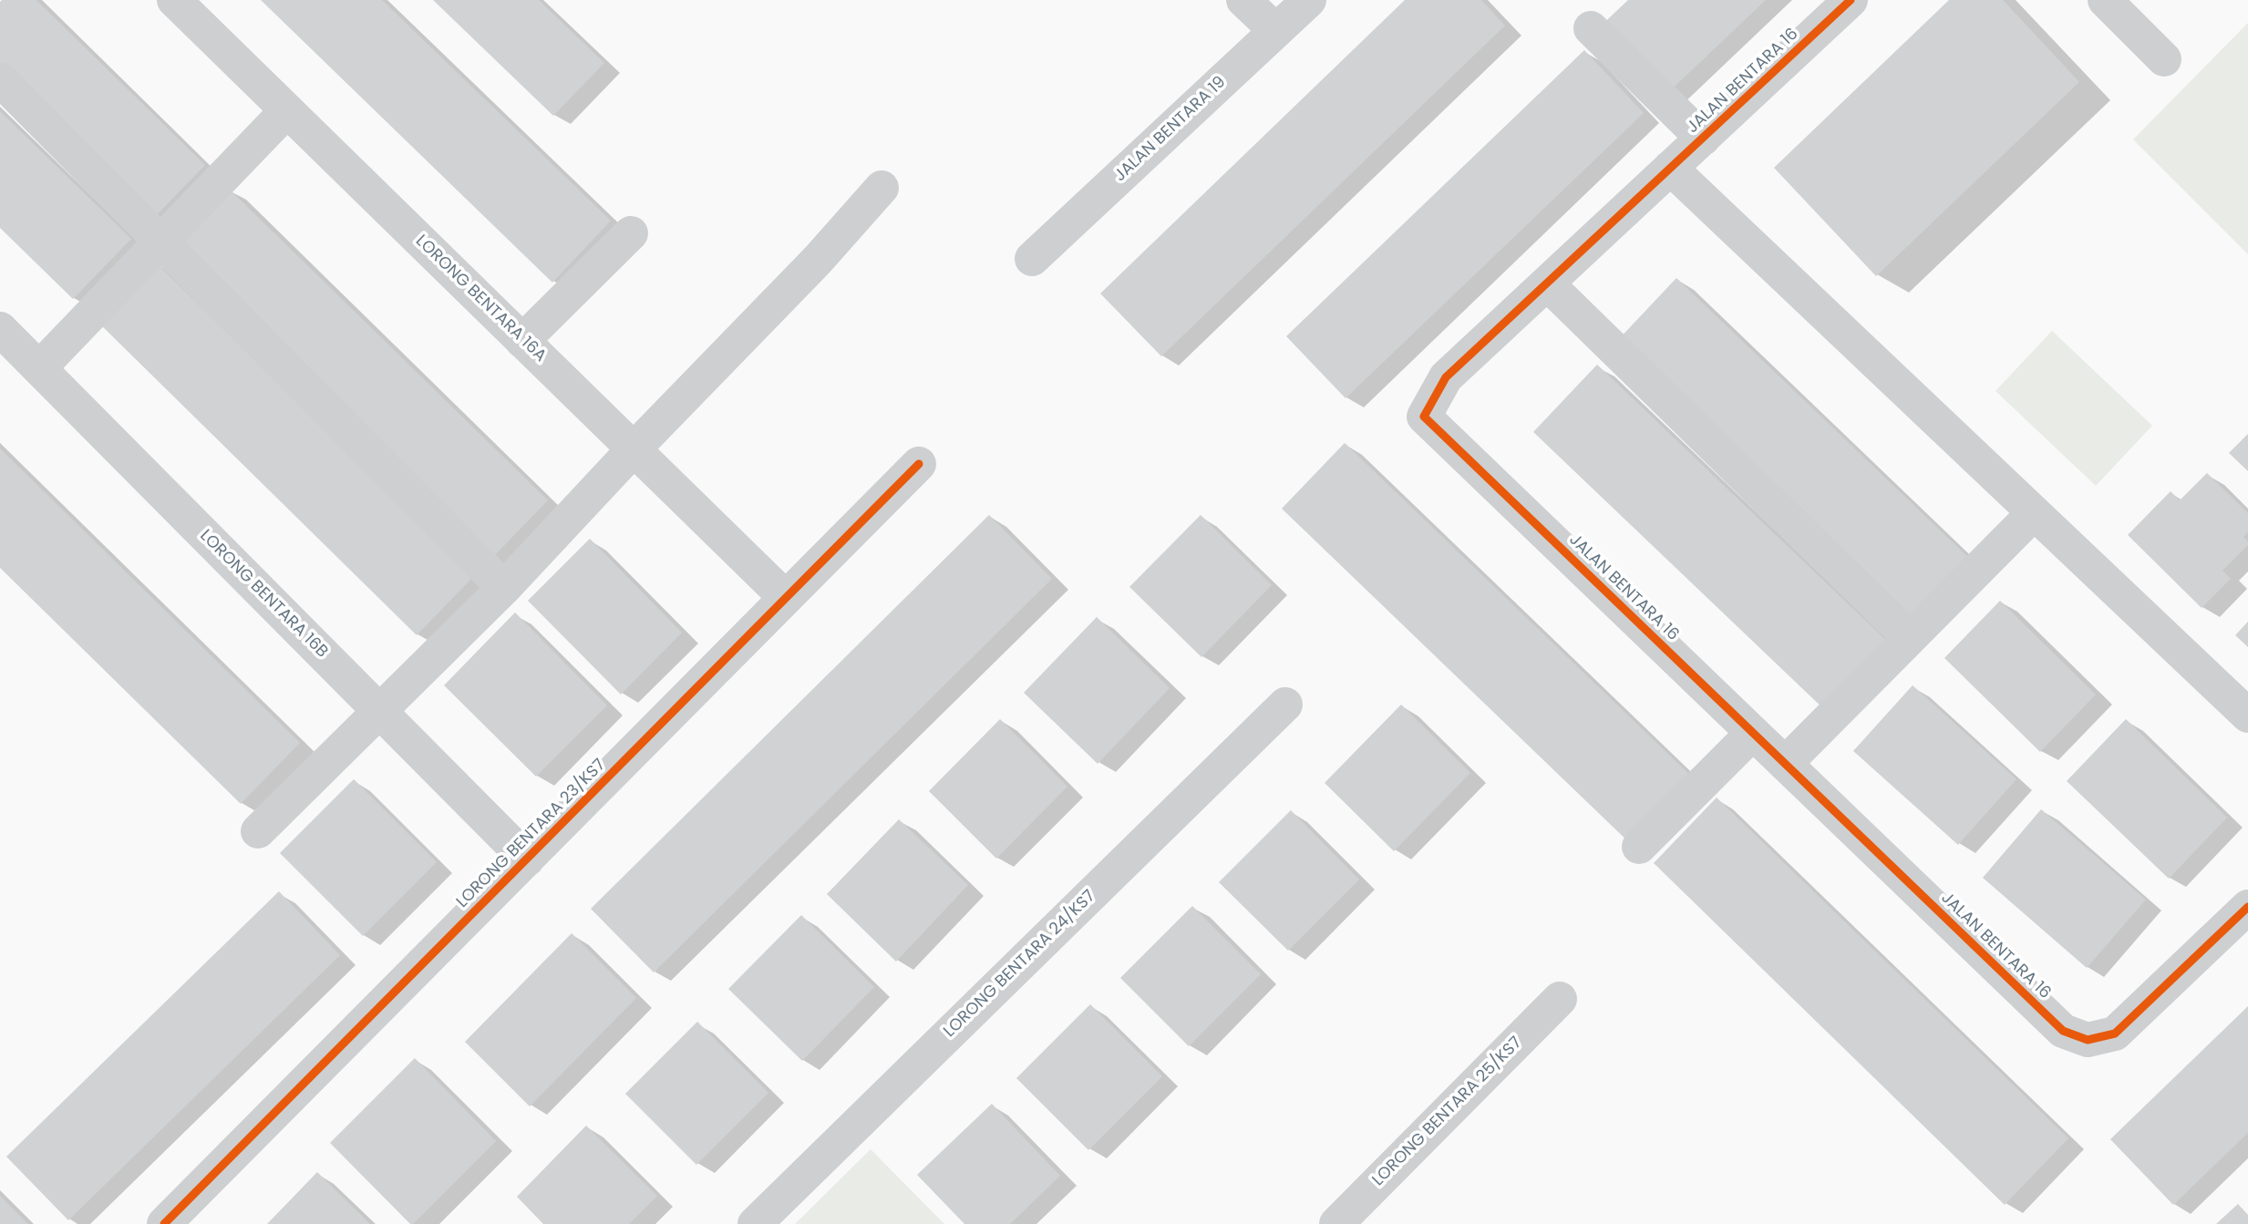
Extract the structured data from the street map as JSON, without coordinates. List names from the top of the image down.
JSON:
{
  "streets": {
    "street": [
      "JALAN BENTARA 16",
      "JALAN BENTARA 19",
      "LORONG BENTARA 16A",
      "LORONG BENTARA 16B",
      "LORONG BENTARA 23/KS7",
      "LORONG BENTARA 24/KS7",
      "LORONG BENTARA 25/KS7"
    ]
  },
  "crossings": [
    ["LORONG BENTARA 16A", "LORONG BENTARA 23/KS7"],
    ["LORONG BENTARA 16B", "LORONG BENTARA 23/KS7"]
  ]
}
